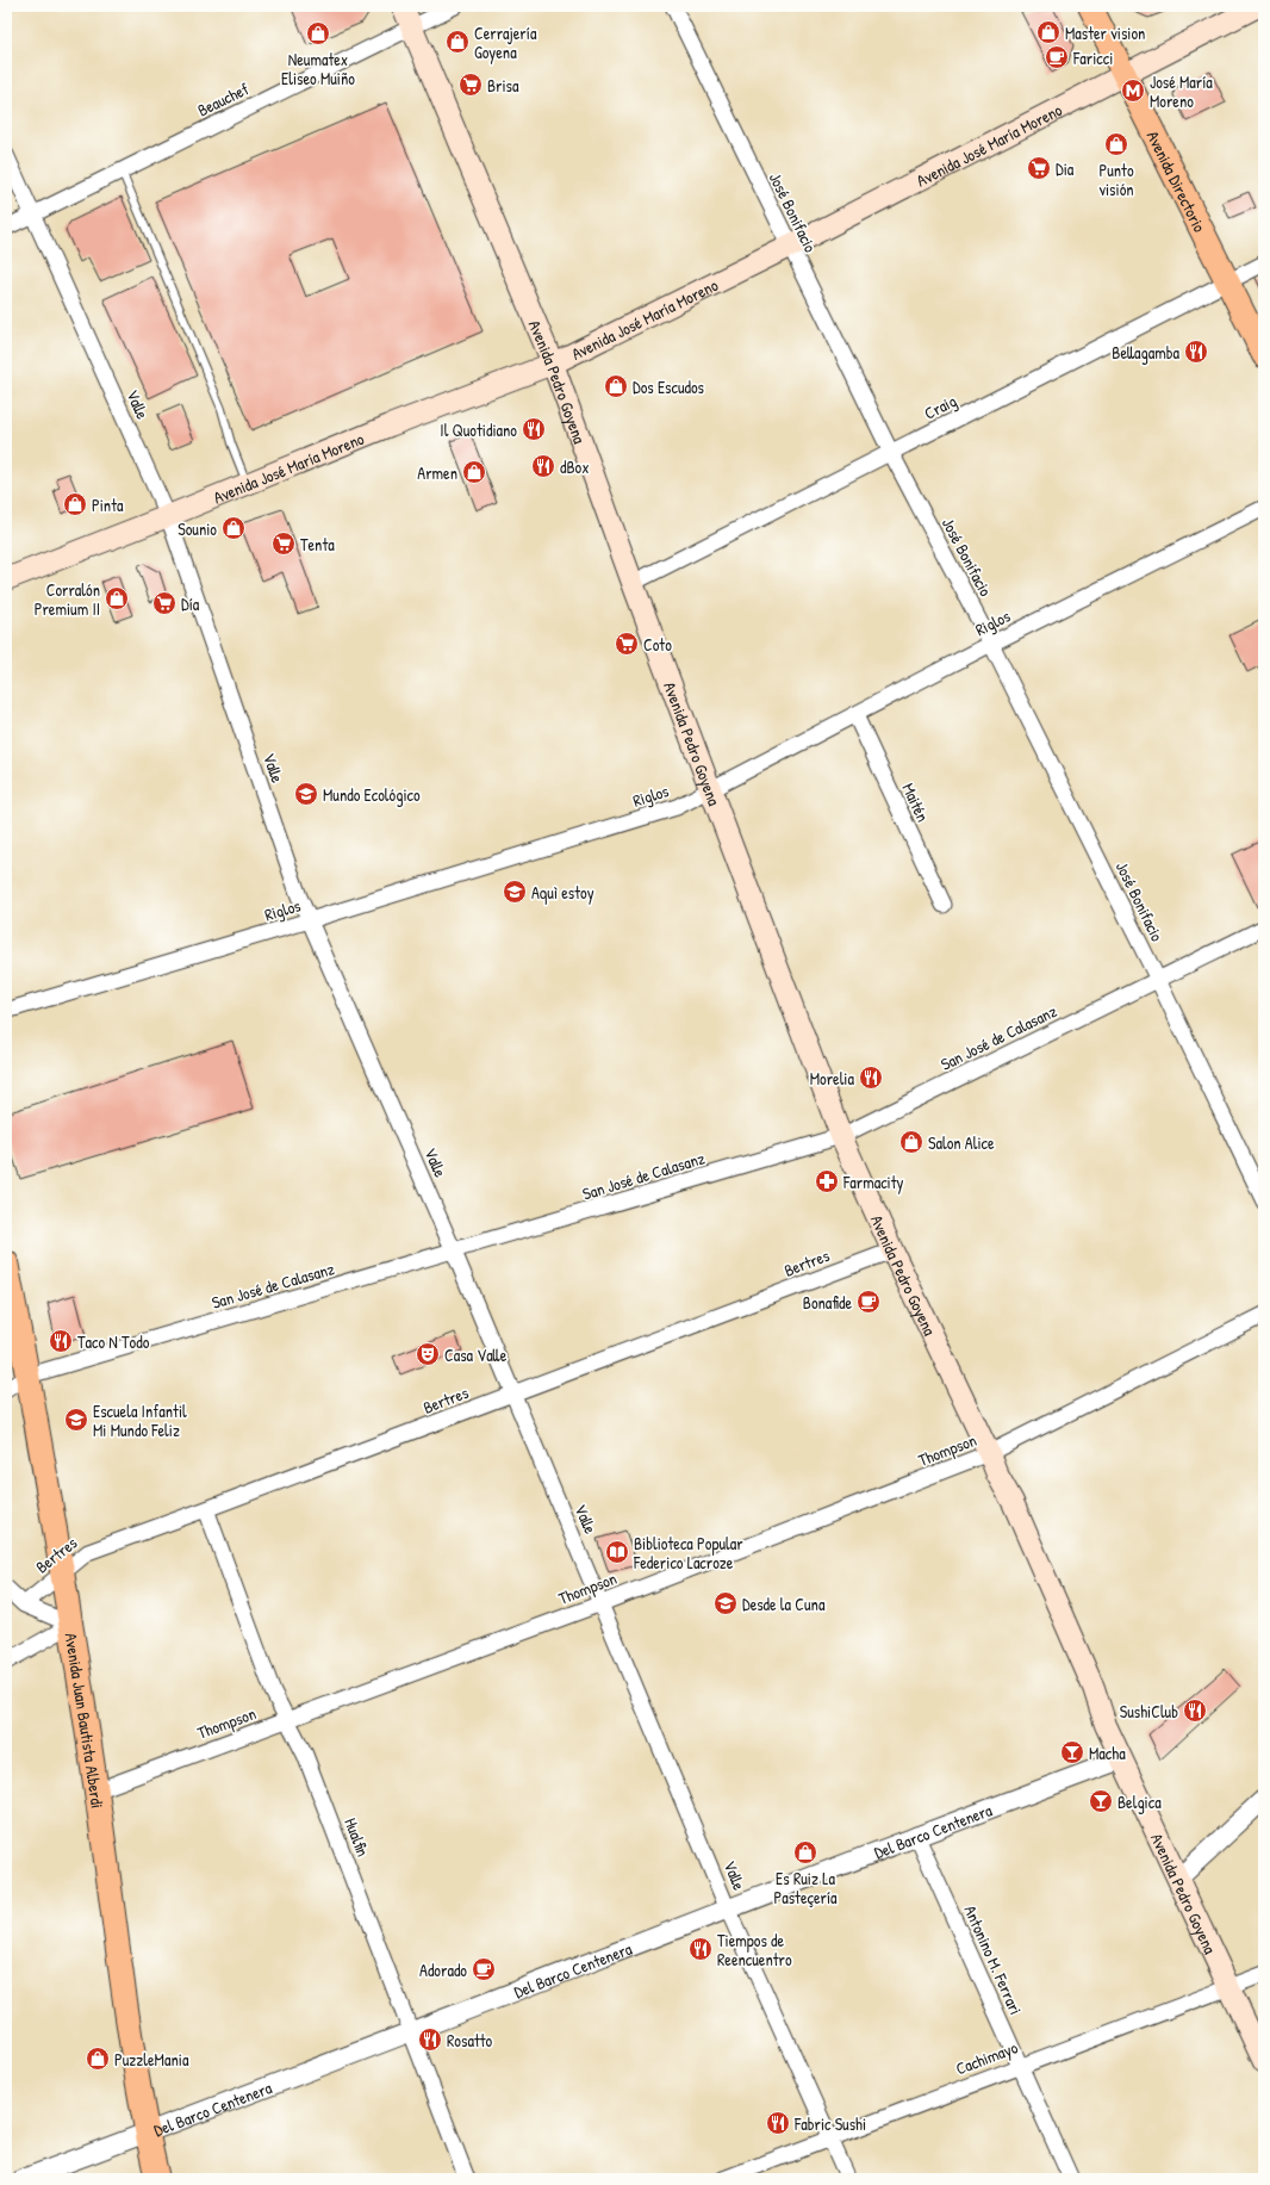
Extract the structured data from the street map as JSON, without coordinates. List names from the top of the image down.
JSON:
{
  "streets": {
    "main road": [
      "Avenida José María Moreno",
      "Avenida Directorio",
      "Avenida Pedro Goyena",
      "Avenida Juan Bautista Alberdi"
    ],
    "street": [
      "Beauchef",
      "José Bonifacio",
      "Valle",
      "Craig",
      "Riglos",
      "Maitén",
      "San José de Calasanz",
      "Bertres",
      "Thompson",
      "Del Barco Centenera",
      "Hualfin",
      "Antonino M. Ferrari",
      "Cachimayo"
    ]
  },
  "crossings": [
    ["Beauchef", "Avenida Pedro Goyena"],
    ["Beauchef", "Valle"],
    ["Avenida José María Moreno", "Avenida Directorio"],
    ["Avenida José María Moreno", "José Bonifacio"],
    ["Avenida José María Moreno", "Avenida Pedro Goyena"],
    ["Avenida José María Moreno", "Valle"],
    ["Avenida Directorio", "Craig"],
    ["José Bonifacio", "Craig"],
    ["José Bonifacio", "Riglos"],
    ["José Bonifacio", "San José de Calasanz"],
    ["Avenida Pedro Goyena", "Craig"],
    ["Avenida Pedro Goyena", "Riglos"],
    ["Avenida Pedro Goyena", "San José de Calasanz"],
    ["Avenida Pedro Goyena", "Bertres"],
    ["Avenida Pedro Goyena", "Thompson"],
    ["Avenida Pedro Goyena", "Del Barco Centenera"],
    ["Avenida Pedro Goyena", "Cachimayo"],
    ["Valle", "Riglos"],
    ["Valle", "San José de Calasanz"],
    ["Valle", "Bertres"],
    ["Valle", "Thompson"],
    ["Valle", "Del Barco Centenera"],
    ["Valle", "Cachimayo"],
    ["Riglos", "Maitén"],
    ["San José de Calasanz", "Avenida Juan Bautista Alberdi"],
    ["Bertres", "Avenida Juan Bautista Alberdi"],
    ["Bertres", "Hualfin"],
    ["Thompson", "Avenida Juan Bautista Alberdi"],
    ["Thompson", "Hualfin"],
    ["Avenida Juan Bautista Alberdi", "Del Barco Centenera"],
    ["Del Barco Centenera", "Hualfin"],
    ["Del Barco Centenera", "Antonino M. Ferrari"],
    ["Antonino M. Ferrari", "Cachimayo"]
  ],
  "places": {
    "shop": [
      "Master vision",
      "Neumatex Eliseo Muiño",
      "Cerrajería Goyena",
      "Punto visión",
      "Dos Escudos",
      "Armen",
      "Pinta",
      "Sounio",
      "Corralón Premium II",
      "Salon Alice",
      "Es Ruiz La Pasteçería",
      "PuzzleMania"
    ],
    "cafe": ["Faricci", "Bonafide", "Adorado"],
    "supermarket": [
      "Brisa",
      "Dia",
      "Tenta",
      "Día",
      "Coto"
    ],
    "metro station": ["José María Moreno"],
    "restaurant": [
      "Bellagamba",
      "Il Quotidiano",
      "dBox",
      "Morelia",
      "Taco N Todo",
      "SushiClub",
      "Tiempos de Reencuentro",
      "Rosatto",
      "Fabric Sushi"
    ],
    "school or university": [
      "Mundo Ecológico",
      "Aquì estoy",
      "Escuela Infantil Mi Mundo Feliz",
      "Desde la Cuna"
    ],
    "pharmacy": ["Farmacity"],
    "theatre": ["Casa Valle"],
    "library": ["Biblioteca Popular Federico Lacroze"],
    "bar": ["Macha", "Belgica"]
  }
}
